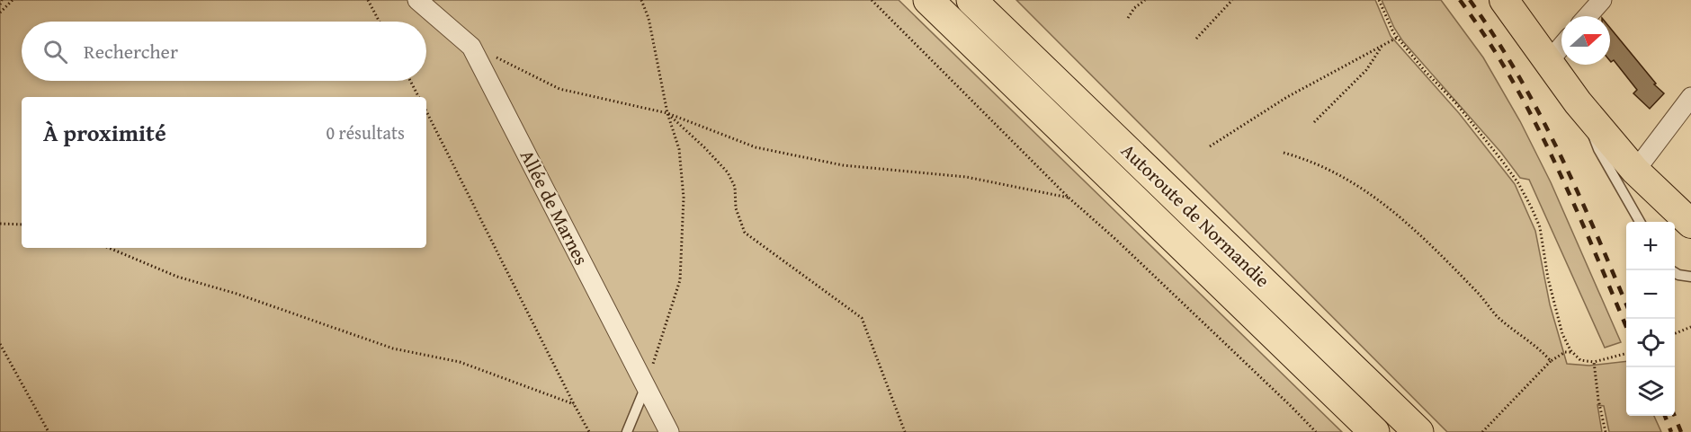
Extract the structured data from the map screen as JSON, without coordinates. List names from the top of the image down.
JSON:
{
  "streets": {
    "highway": ["Autoroute de Normandie"],
    "street": ["Allée de Marnes"]
  },
  "north": "right",
  "page": {
    "search": "Rechercher",
    "heading": ["À proximité", "0 résultats"],
    "map_buttons": ["+", "−"]
  }
}
